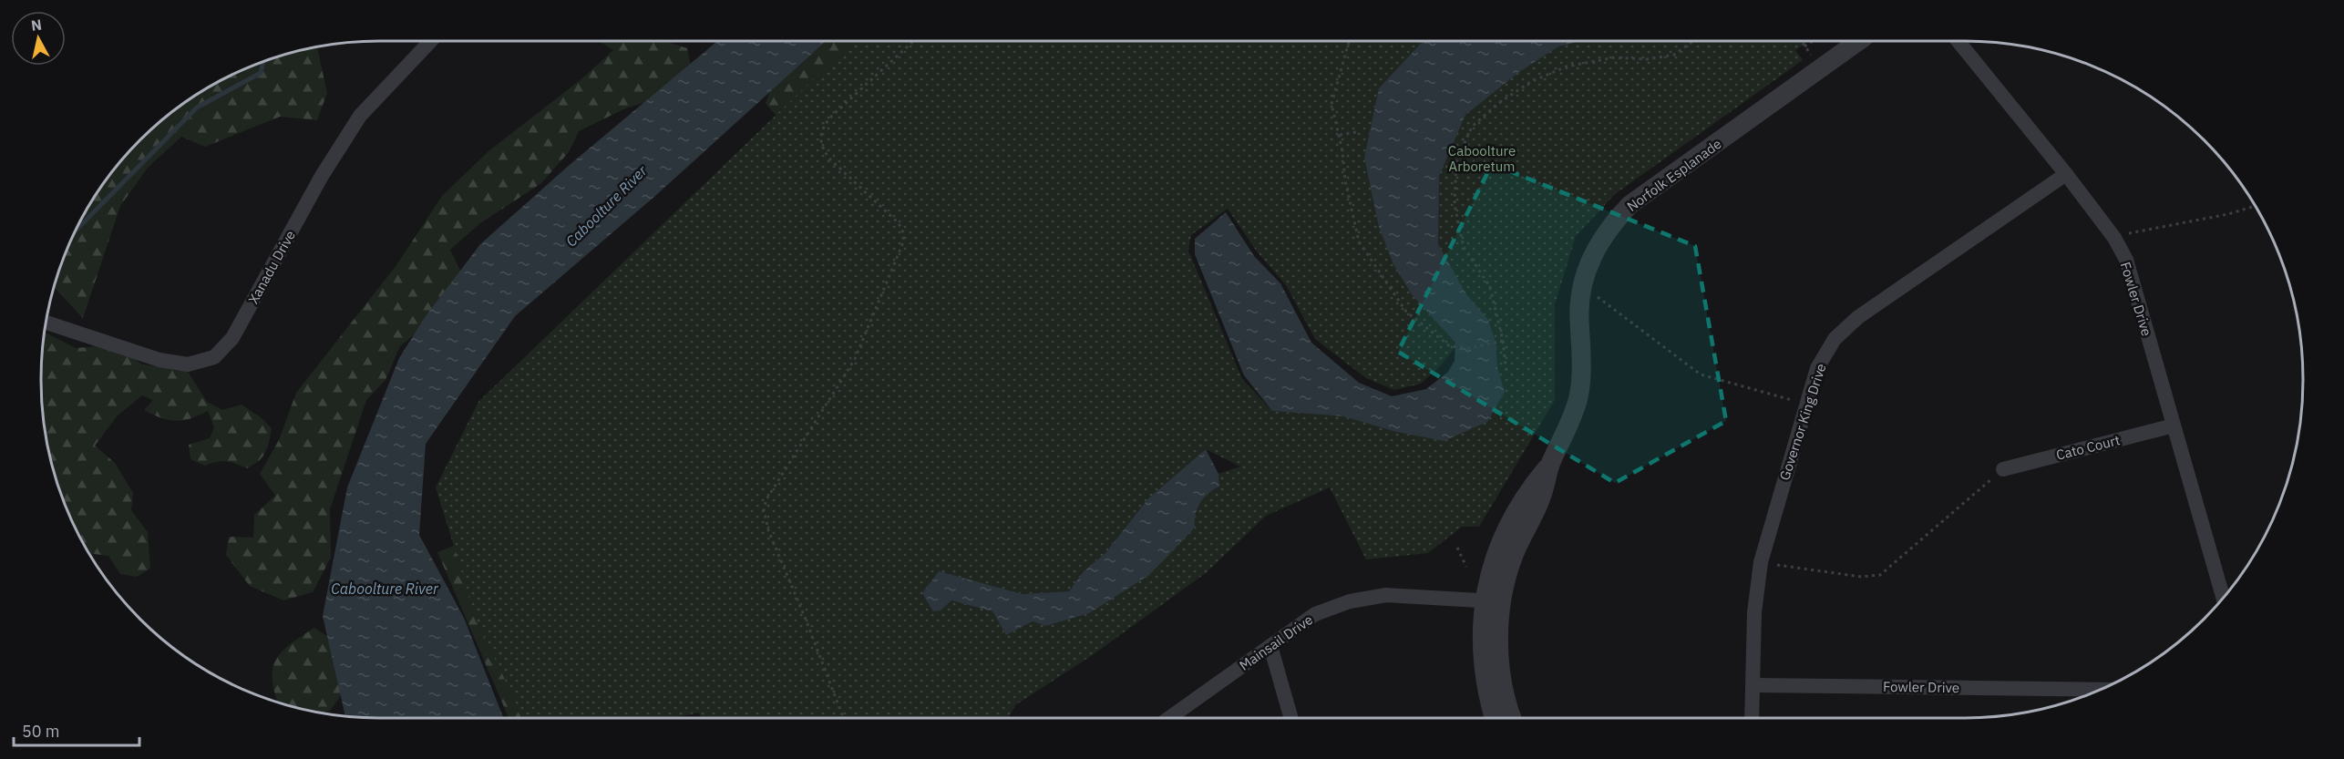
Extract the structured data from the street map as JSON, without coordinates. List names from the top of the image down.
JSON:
{
  "streets": {
    "street": [
      "Norfolk Esplanade",
      "Xanadu Drive",
      "Fowler Drive",
      "Governor King Drive",
      "Cato Court",
      "Mainsail Drive"
    ]
  },
  "crossings": [
    ["Norfolk Esplanade", "Mainsail Drive"],
    ["Fowler Drive", "Governor King Drive"],
    ["Fowler Drive", "Cato Court"]
  ],
  "water": ["Caboolture River"],
  "parks": ["Caboolture Arboretum"],
  "scale_bar": "50 m",
  "north": "top"
}
